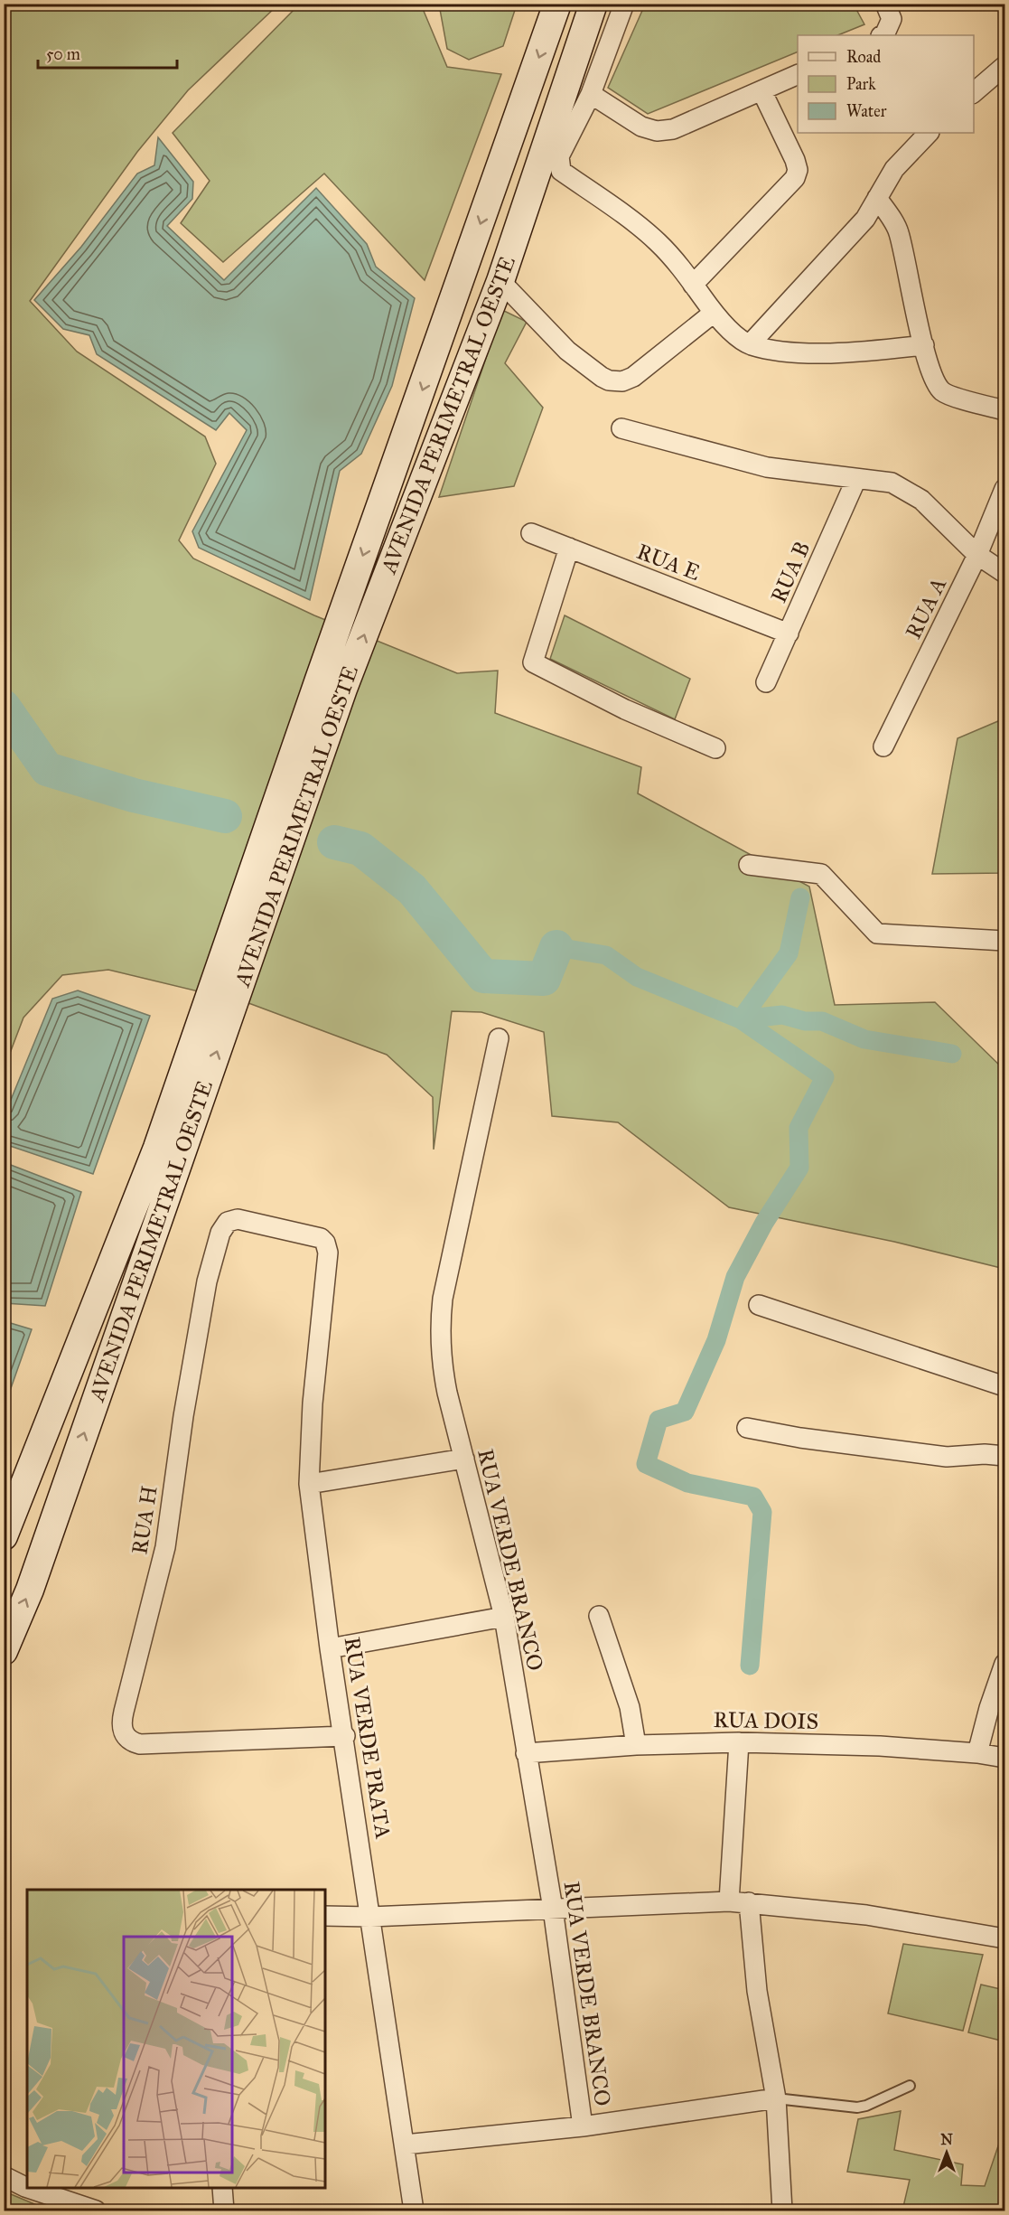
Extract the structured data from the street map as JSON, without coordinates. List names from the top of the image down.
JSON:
{
  "streets": {
    "main road": ["AVENIDA PERIMETRAL OESTE"],
    "street": [
      "RUA E",
      "RUA B",
      "RUA A",
      "RUA H",
      "RUA VERDE BRANCO",
      "RUA DOIS",
      "RUA VERDE PRATA"
    ]
  },
  "crossings": [
    ["RUA E", "RUA B"],
    ["RUA H", "RUA VERDE PRATA"],
    ["RUA VERDE BRANCO", "RUA DOIS"]
  ],
  "legend": ["Road", "Park", "Water"],
  "scale_bar": "50 m",
  "north": "top"
}
